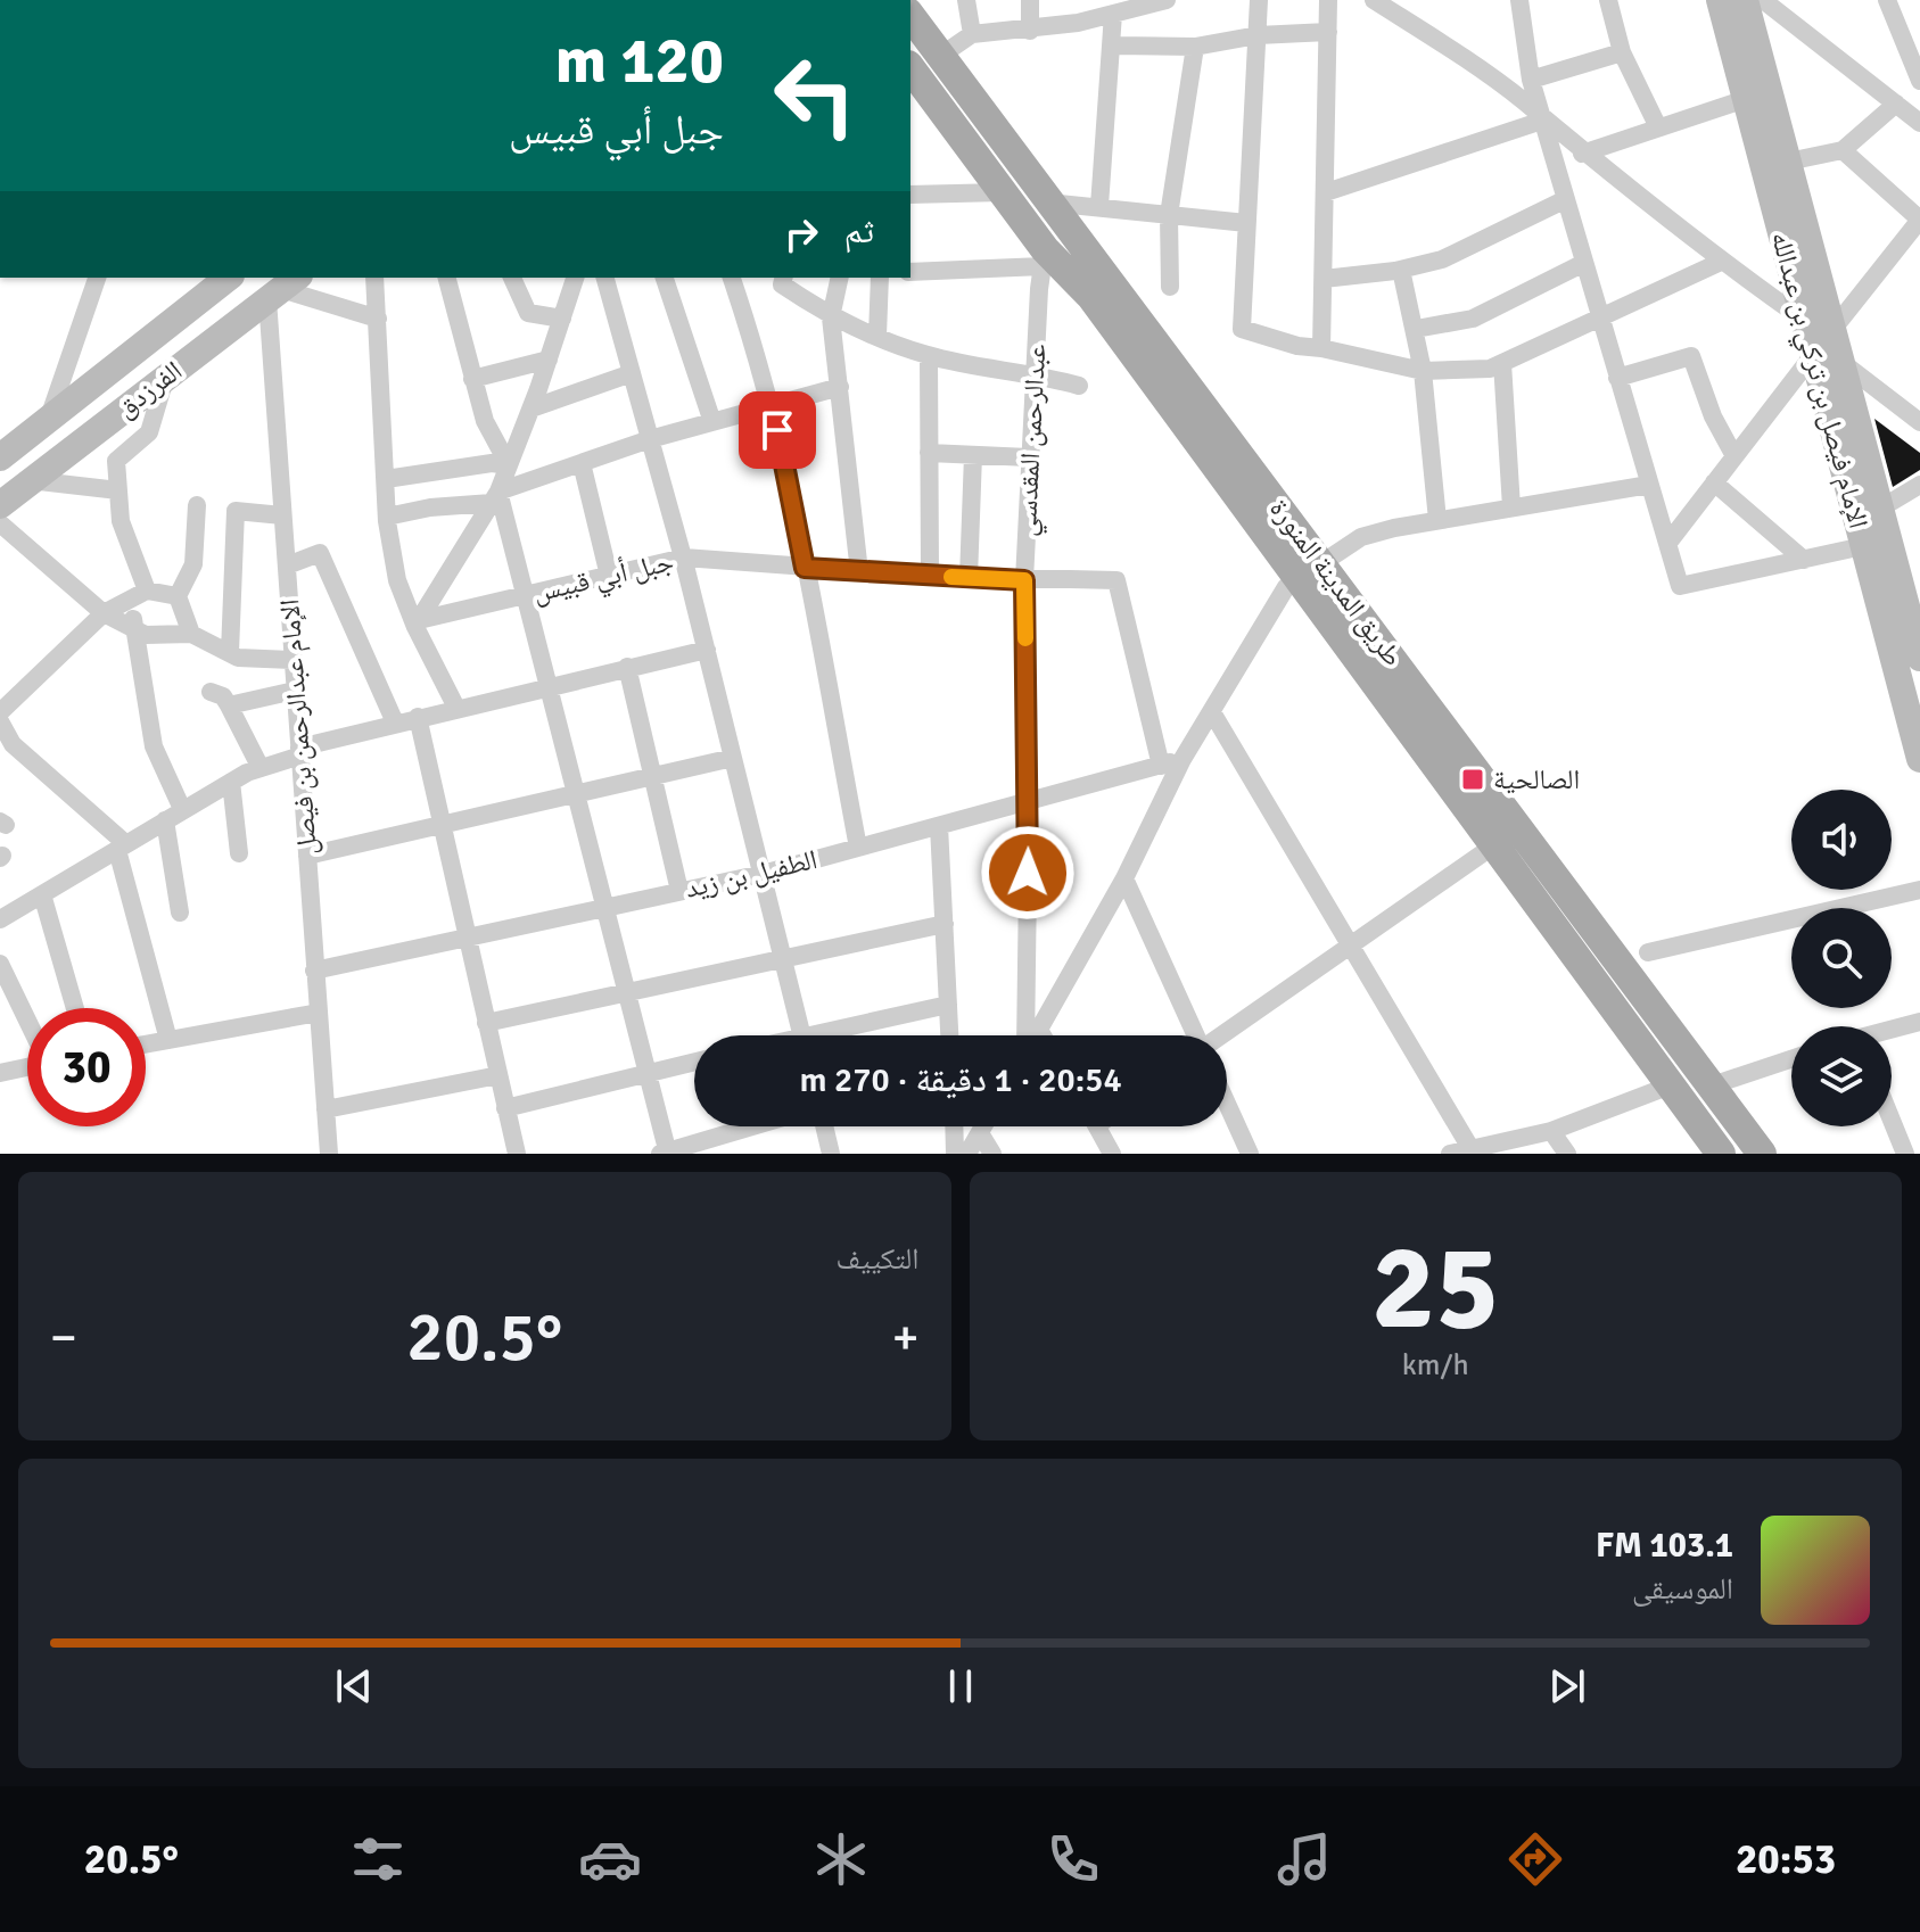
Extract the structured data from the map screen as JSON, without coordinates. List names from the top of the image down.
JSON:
{
  "streets": {
    "main road": ["الإمام فيصل بن تركي بن عبدالله", "الفرزدق", "طريق المدينة المنورة"],
    "street": [
      "عبدالرحمن المقدسي",
      "جبل أبي قبيس",
      "الإمام عبدالرحمن بن فيصل",
      "الطفيل بن زيد"
    ]
  },
  "crossings": [
    ["الفرزدق", "الإمام عبدالرحمن بن فيصل"],
    ["عبدالرحمن المقدسي", "جبل أبي قبيس"],
    ["عبدالرحمن المقدسي", "طريق المدينة المنورة"],
    ["عبدالرحمن المقدسي", "الطفيل بن زيد"],
    ["جبل أبي قبيس", "الطفيل بن زيد"],
    ["الإمام عبدالرحمن بن فيصل", "الطفيل بن زيد"]
  ],
  "places": {
    "transit": ["الصالحية"]
  },
  "page": {
    "turn": ["120 m", "جبل أبي قبيس"],
    "then": "ثم",
    "limit": "30",
    "trip": "20:54 · 1 دقيقة · 270 m",
    "tile": [
      ["25", "km/h"],
      "التكييف"
    ],
    "heat": ["−", "20.5°", "+"],
    "song": ["103.1 FM", "الموسيقى"],
    "tabs": ["20:53", "20.5°"]
  }
}
